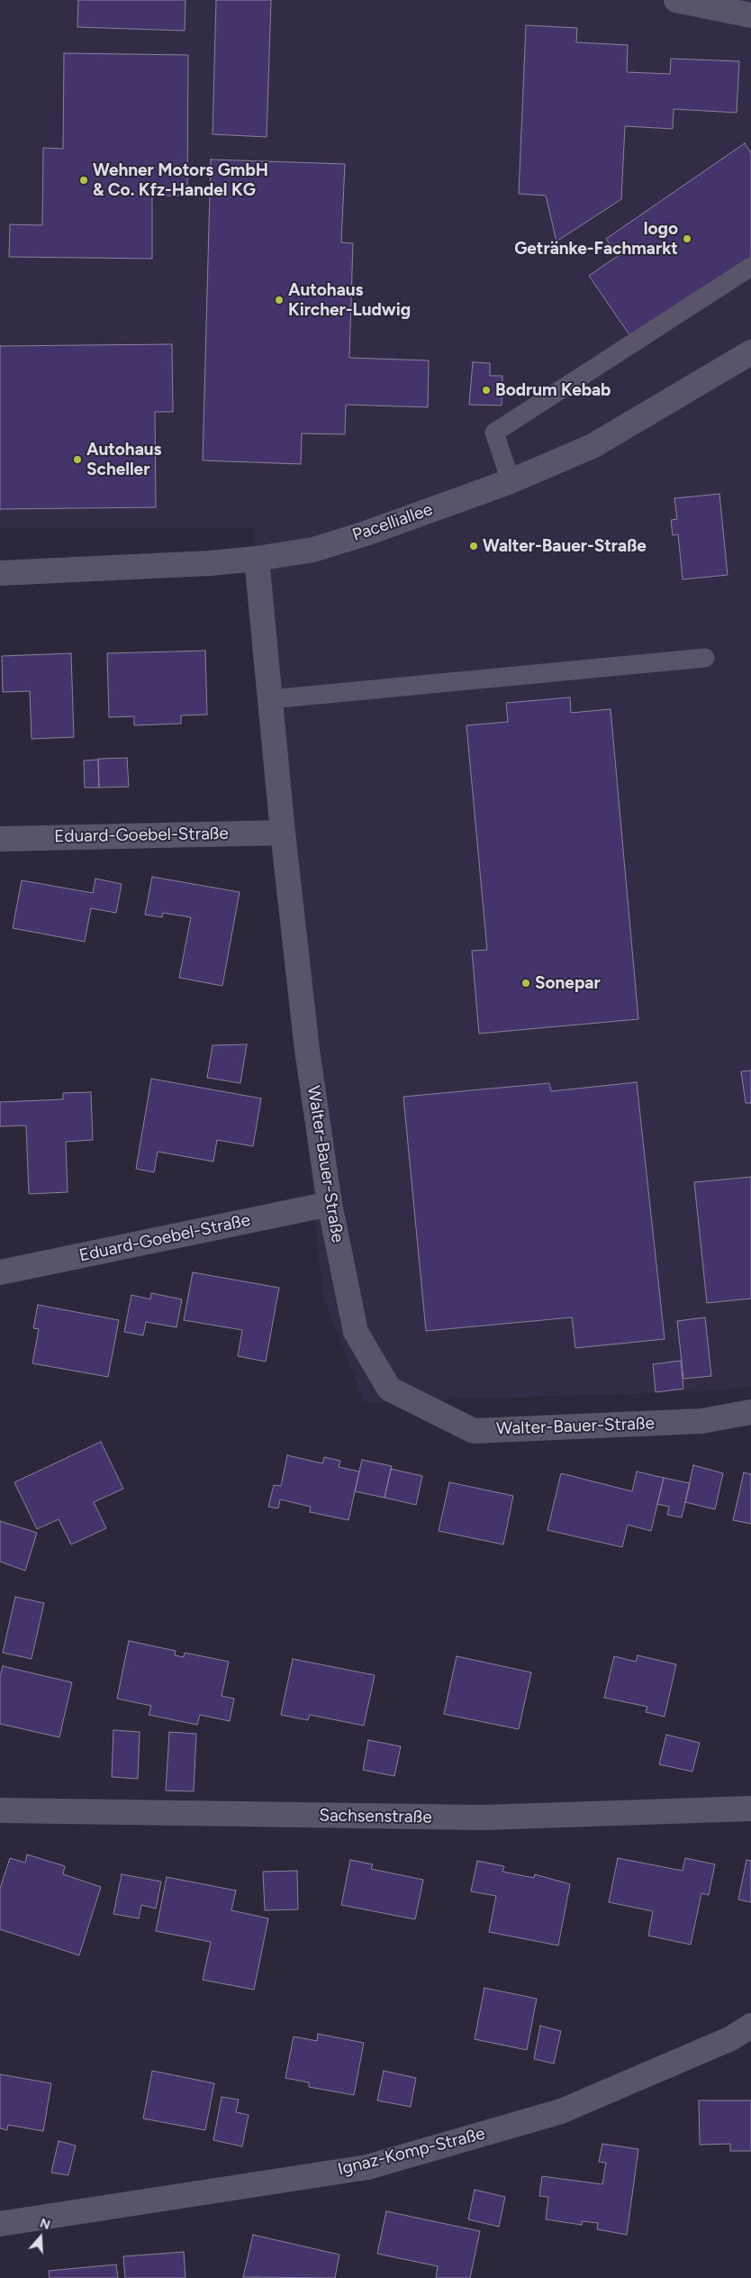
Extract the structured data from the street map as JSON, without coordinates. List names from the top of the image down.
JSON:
{
  "streets": {
    "street": [
      "Pacelliallee",
      "Eduard-Goebel-Straße",
      "Walter-Bauer-Straße",
      "Sachsenstraße",
      "Ignaz-Komp-Straße"
    ]
  },
  "crossings": [
    ["Pacelliallee", "Walter-Bauer-Straße"],
    ["Eduard-Goebel-Straße", "Walter-Bauer-Straße"]
  ],
  "places": [
    "Wehner Motors GmbH & Co. Kfz-Handel KG",
    "logo Getränke-Fachmarkt",
    "Autohaus Kircher-Ludwig",
    "Bodrum Kebab",
    "Autohaus Scheller",
    "Walter-Bauer-Straße",
    "Sonepar"
  ],
  "north": "top"
}
